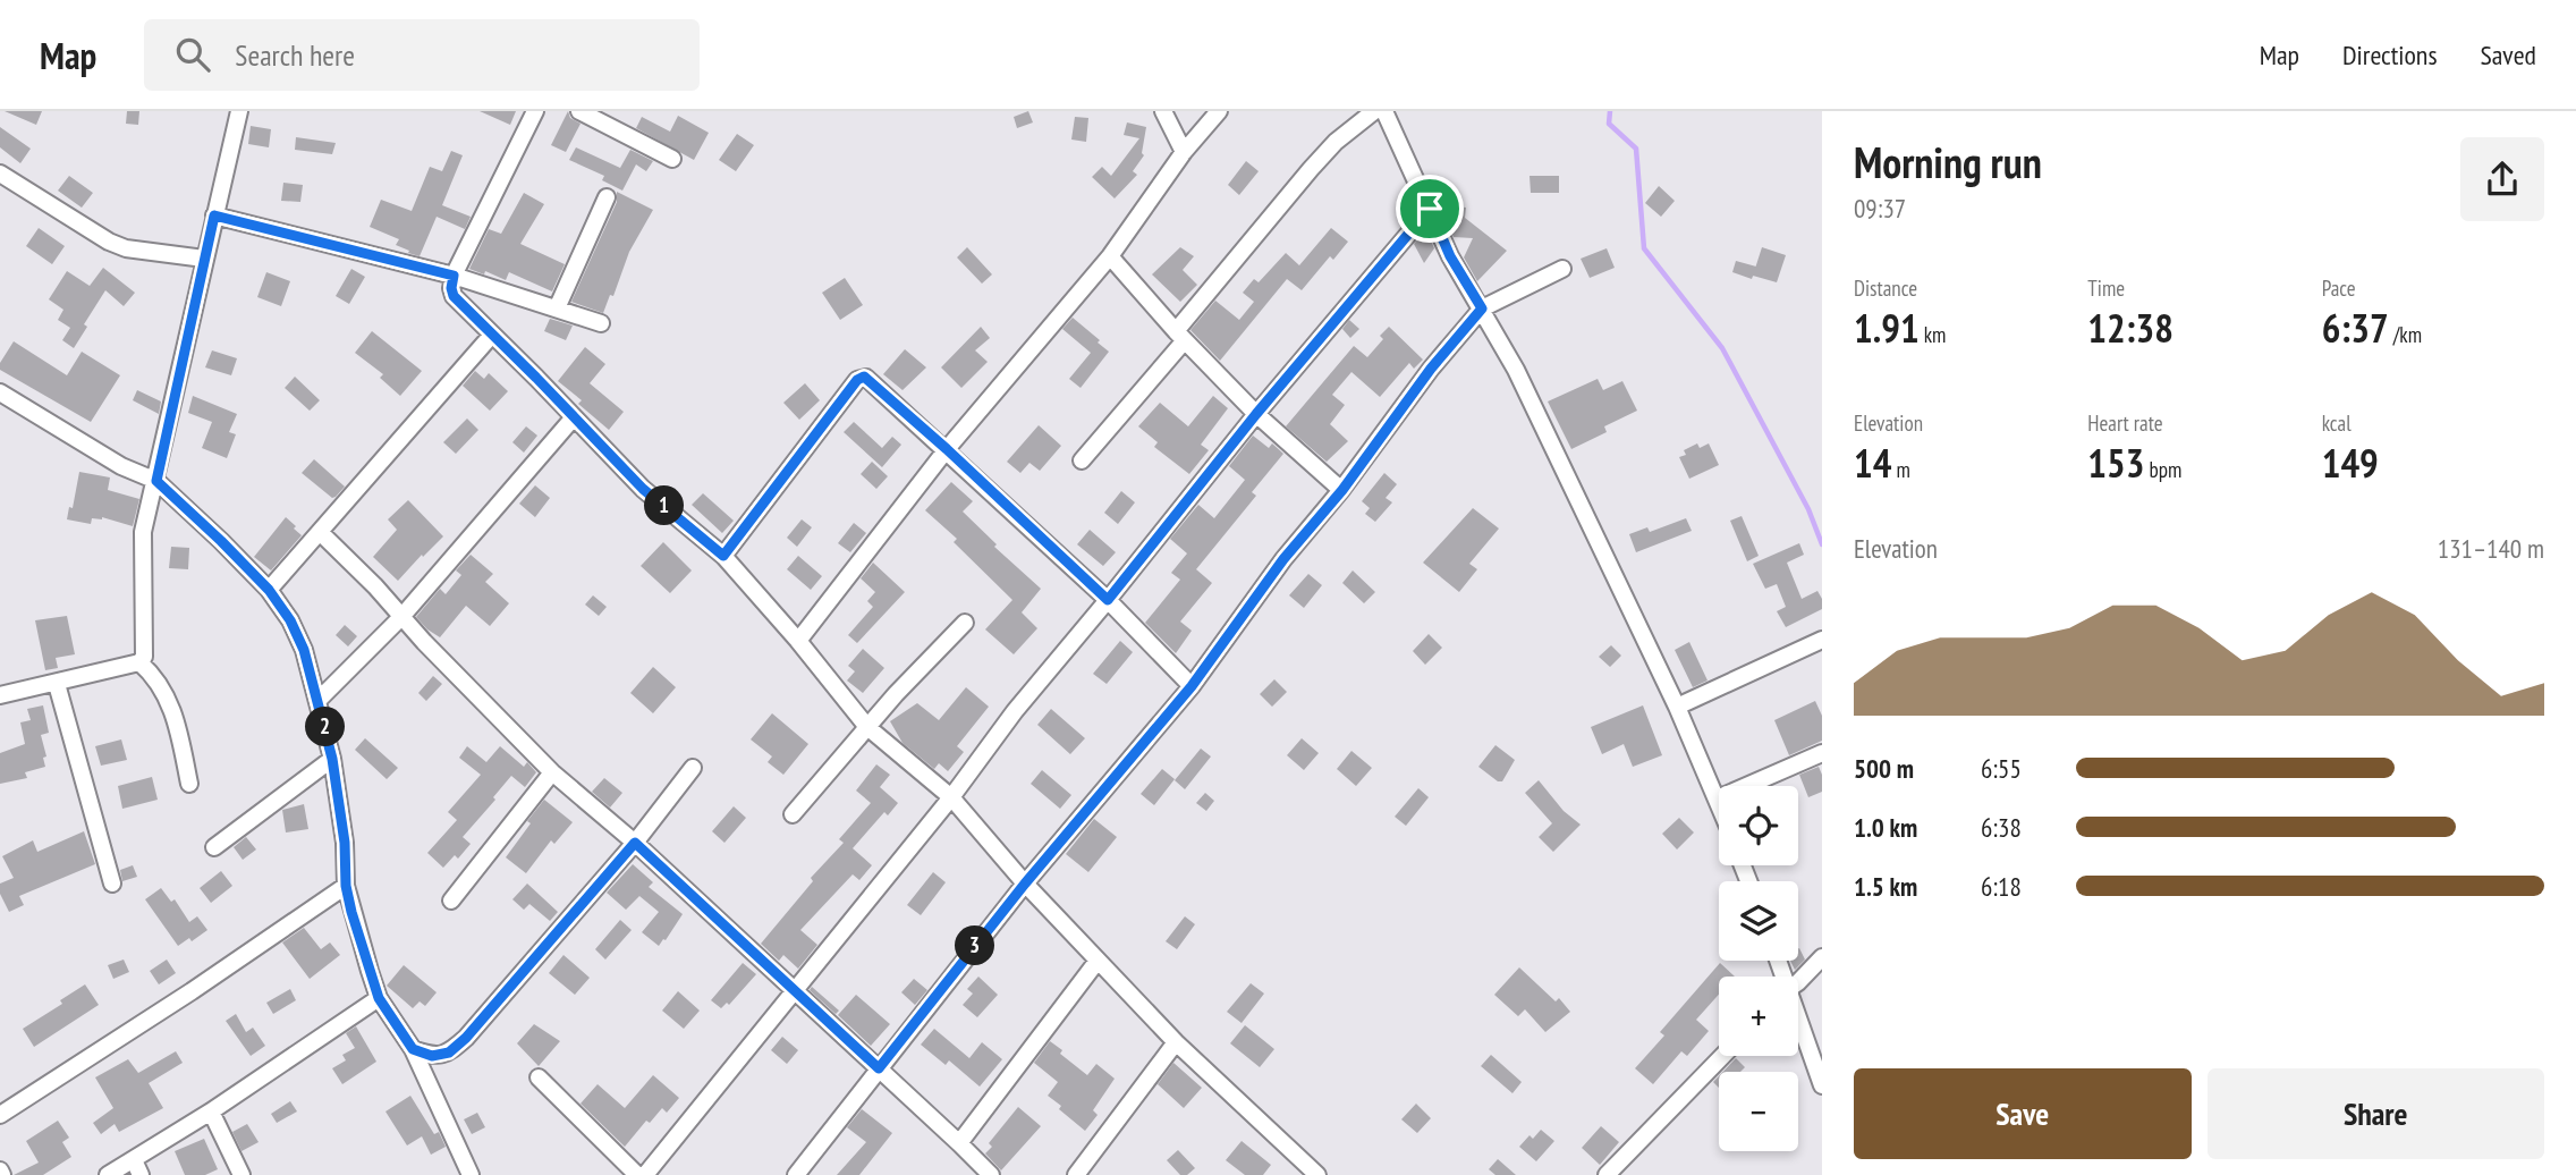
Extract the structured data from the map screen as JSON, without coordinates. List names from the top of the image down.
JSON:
{
  "page": {
    "header": "Map",
    "search": "Search here",
    "nav": ["Map", "Directions", "Saved"],
    "heading": ["Morning run", "09:37"],
    "stats": [
      ["Distance", "1.91 km"],
      ["Time", "12:38"],
      ["Pace", "6:37 /km"],
      ["Elevation", "14 m"],
      ["Heart rate", "153 bpm"],
      ["kcal", "149"]
    ],
    "pins": ["1", "2", "3"],
    "chart": ["Elevation", "131–140 m"],
    "list": [
      {
        "name": "500 m",
        "note": "6:55"
      },
      {
        "name": "1.0 km",
        "note": "6:38"
      },
      {
        "name": "1.5 km",
        "note": "6:18"
      }
    ],
    "map_buttons": ["+", "−"],
    "buttons": ["Save", "Share"]
  }
}
